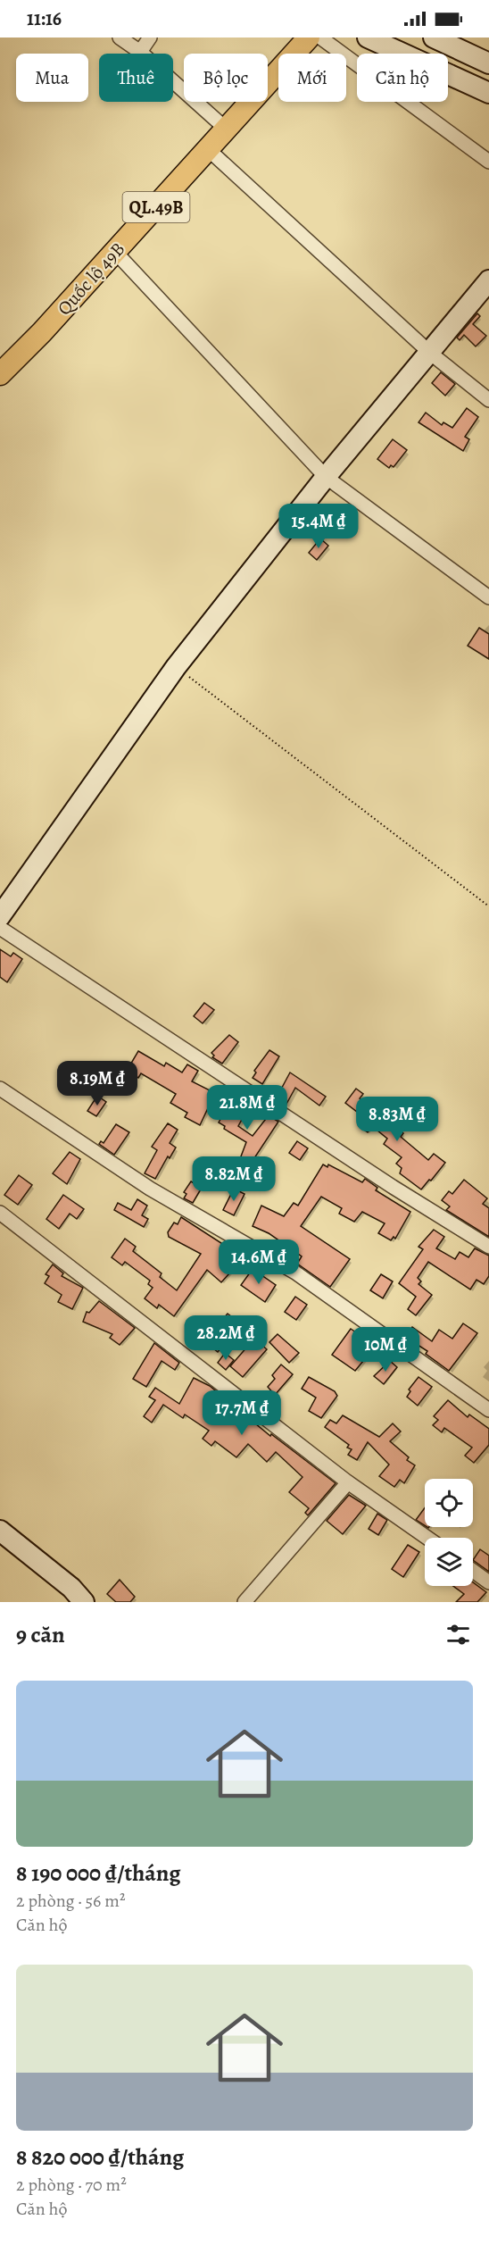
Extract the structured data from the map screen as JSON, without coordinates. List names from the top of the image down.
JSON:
{
  "streets": {
    "main road": ["QL.49B", "Quốc lộ 49B"]
  },
  "page": {
    "status": "11:16",
    "chip": [
      "Mua",
      "Thuê",
      "Bộ lọc",
      "Mới",
      "Căn hộ"
    ],
    "price": [
      "15.4M ₫",
      "8.19M ₫",
      "21.8M ₫",
      "8.83M ₫",
      "8.82M ₫",
      "14.6M ₫",
      "28.2M ₫",
      "10M ₫",
      "17.7M ₫"
    ],
    "heading": "9 căn",
    "list": [
      {
        "name": "8 190 000 ₫/tháng",
        "note": "2 phòng · 56 m² · Căn hộ"
      },
      {
        "name": "8 820 000 ₫/tháng",
        "note": "2 phòng · 70 m² · Căn hộ"
      }
    ]
  }
}
